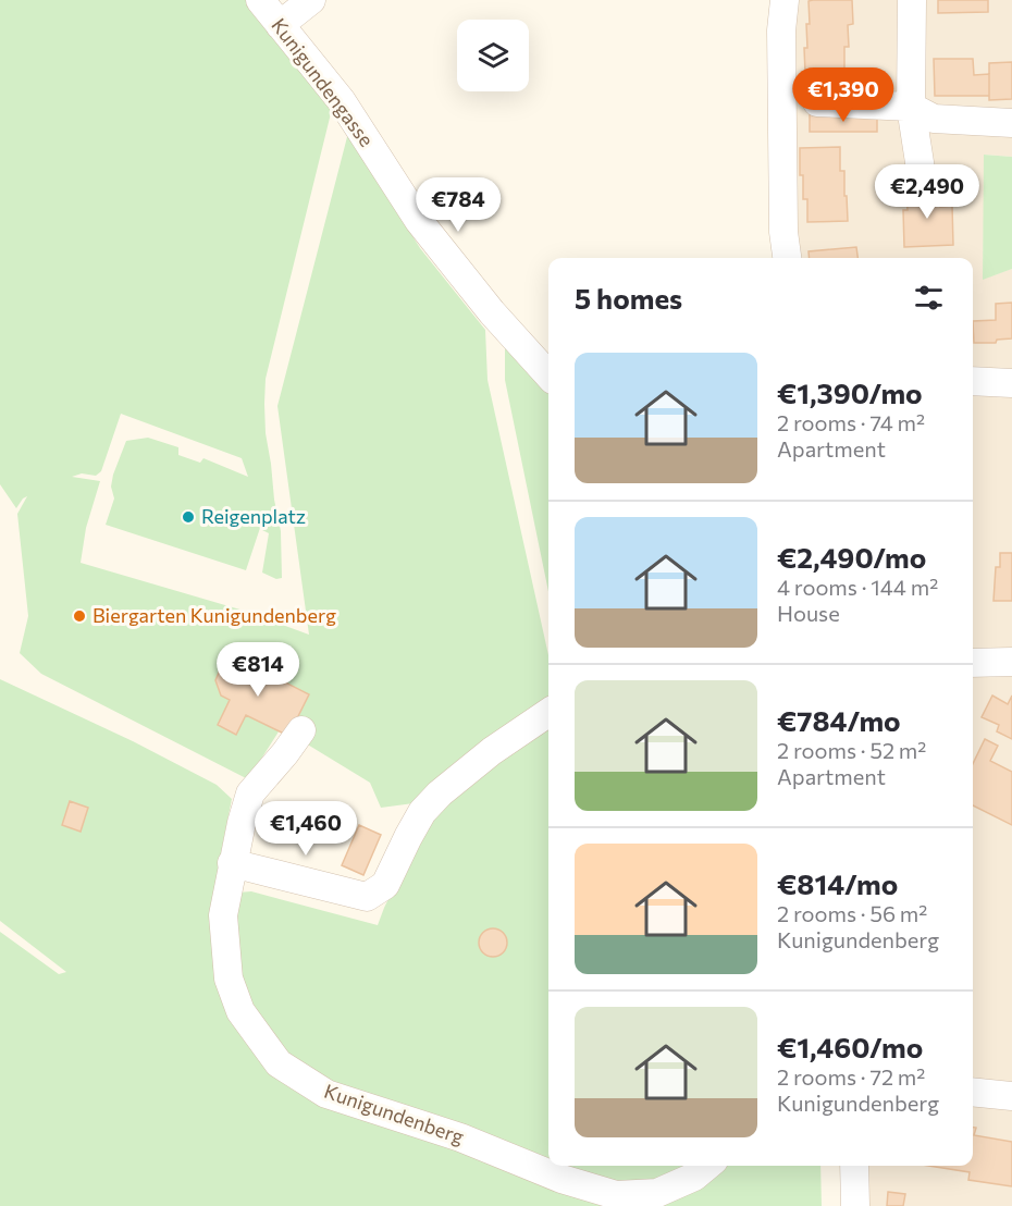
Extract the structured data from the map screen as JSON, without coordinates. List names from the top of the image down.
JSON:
{
  "streets": {
    "street": ["Kunigundengasse", "Kunigundenberg"]
  },
  "places": ["Reigenplatz", "Biergarten Kunigundenberg"],
  "page": {
    "price": [
      "€1,390",
      "€2,490",
      "€784",
      "€814",
      "€1,460"
    ],
    "heading": "5 homes",
    "list": [
      {
        "name": "€1,390/mo",
        "note": "2 rooms · 74 m² · Apartment"
      },
      {
        "name": "€2,490/mo",
        "note": "4 rooms · 144 m² · House"
      },
      {
        "name": "€784/mo",
        "note": "2 rooms · 52 m² · Apartment"
      },
      {
        "name": "€814/mo",
        "note": "2 rooms · 56 m² · Kunigundenberg"
      },
      {
        "name": "€1,460/mo",
        "note": "2 rooms · 72 m² · Kunigundenberg"
      }
    ]
  }
}
